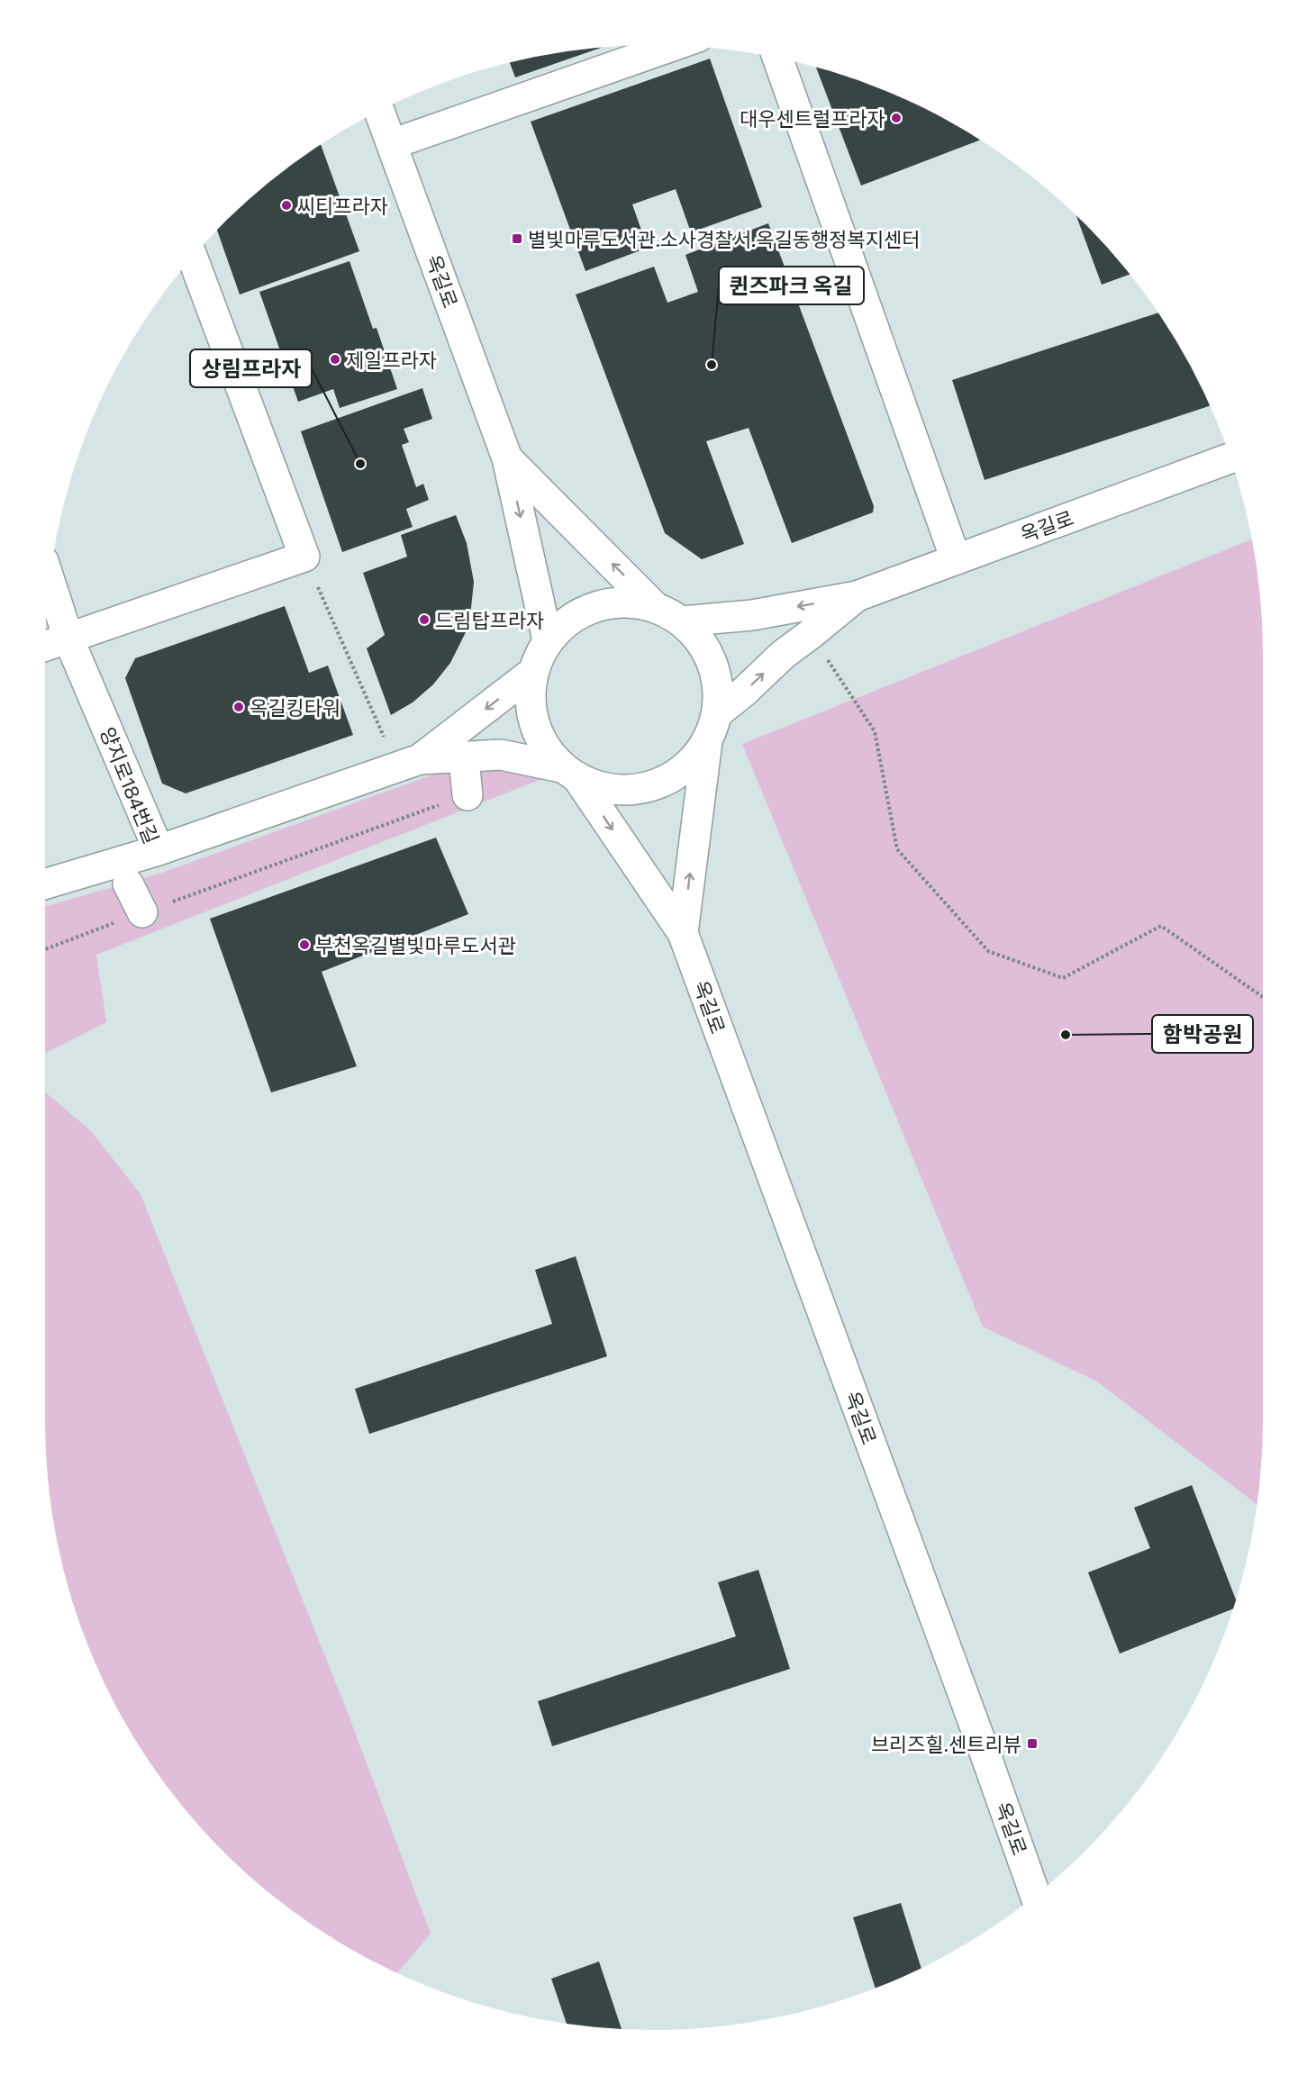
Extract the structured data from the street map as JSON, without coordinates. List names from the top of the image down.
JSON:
{
  "streets": {
    "street": ["옥길로", "양지로184번길"]
  },
  "places": {
    "other": [
      "대우센트럴프라자",
      "씨티프라자",
      "제일프라자",
      "퀸즈파크 옥길",
      "상림프라자",
      "드림탑프라자",
      "옥길킹타워",
      "부천옥길별빛마루도서관",
      "함박공원"
    ],
    "transit": ["별빛마루도서관.소사경찰서.옥길동행정복지센터", "브리즈힐.센트리뷰"]
  }
}
